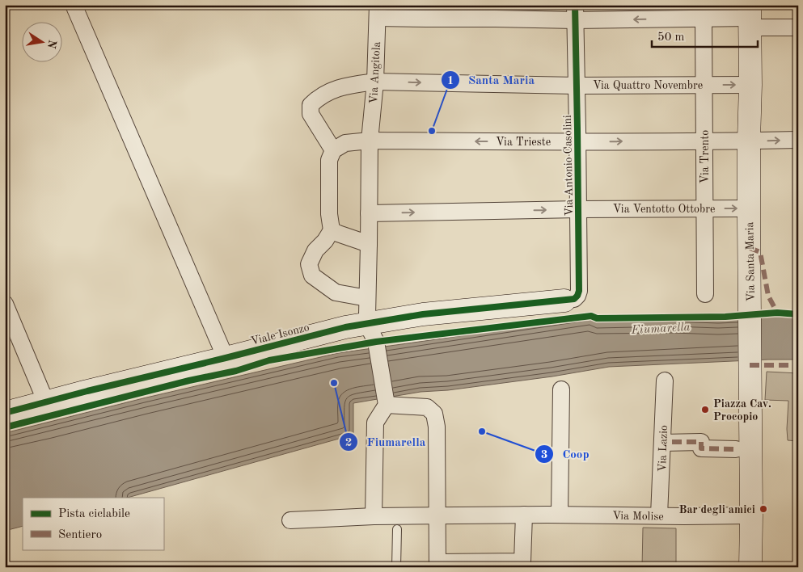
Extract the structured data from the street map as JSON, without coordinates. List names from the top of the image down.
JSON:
{
  "streets": {
    "street": [
      "Via Angitola",
      "Via Quattro Novembre",
      "Via Trieste",
      "Via Trento",
      "Via Antonio Casolini",
      "Via Ventotto Ottobre",
      "Via Santa Maria",
      "Viale Isonzo",
      "Via Lazio",
      "Via Molise"
    ]
  },
  "crossings": [
    ["Via Angitola", "Via Quattro Novembre"],
    ["Via Angitola", "Via Trieste"],
    ["Via Angitola", "Via Ventotto Ottobre"],
    ["Via Angitola", "Viale Isonzo"],
    ["Via Quattro Novembre", "Via Trieste"],
    ["Via Quattro Novembre", "Via Trento"],
    ["Via Quattro Novembre", "Via Antonio Casolini"],
    ["Via Quattro Novembre", "Via Santa Maria"],
    ["Via Trieste", "Via Trento"],
    ["Via Trieste", "Via Antonio Casolini"],
    ["Via Trieste", "Via Santa Maria"],
    ["Via Trento", "Via Ventotto Ottobre"],
    ["Via Antonio Casolini", "Via Ventotto Ottobre"],
    ["Via Antonio Casolini", "Viale Isonzo"],
    ["Via Ventotto Ottobre", "Via Santa Maria"],
    ["Via Santa Maria", "Via Molise"],
    ["Via Lazio", "Via Molise"]
  ],
  "one_way": ["Via Ventotto Ottobre"],
  "water": ["Fiumarella"],
  "places": [
    "Santa Maria",
    "Fiumarella",
    "Piazza Cav. Procopio",
    "Coop",
    "Bar degli amici"
  ],
  "legend": ["Pista ciclabile", "Sentiero"],
  "scale_bar": "50 m",
  "north": "right"
}
